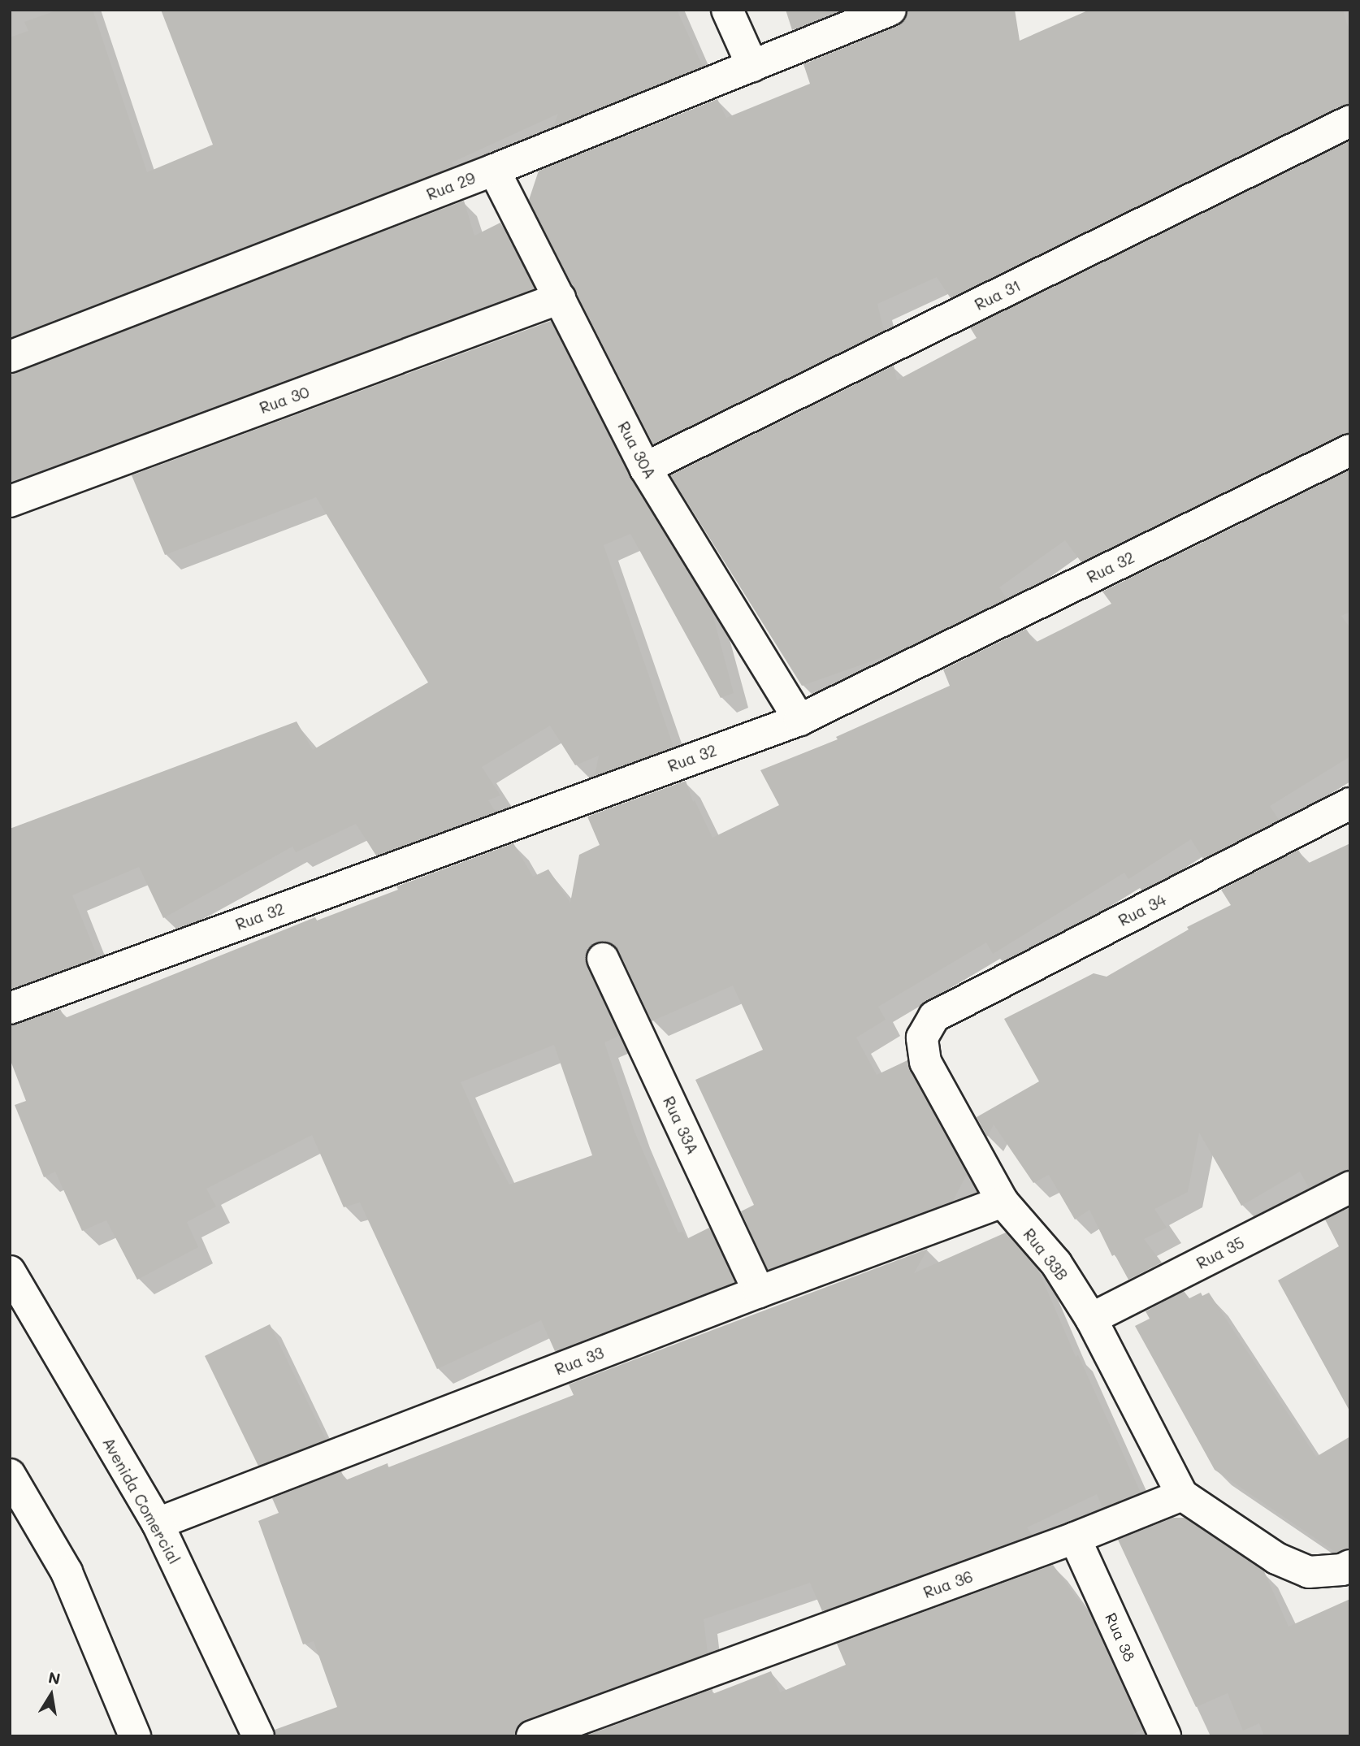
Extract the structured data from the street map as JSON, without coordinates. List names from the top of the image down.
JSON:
{
  "streets": {
    "street": [
      "Rua 29",
      "Rua 31",
      "Rua 30",
      "Rua 30A",
      "Rua 32",
      "Rua 34",
      "Rua 33A",
      "Rua 35",
      "Rua 33B",
      "Rua 33",
      "Avenida Comercial",
      "Rua 36",
      "Rua 38"
    ]
  },
  "crossings": [
    ["Rua 29", "Rua 30A"],
    ["Rua 31", "Rua 30A"],
    ["Rua 30", "Rua 30A"],
    ["Rua 30A", "Rua 32"],
    ["Rua 34", "Rua 33B"],
    ["Rua 33A", "Rua 33"],
    ["Rua 35", "Rua 33B"],
    ["Rua 33B", "Rua 33"],
    ["Rua 33B", "Rua 36"],
    ["Rua 33", "Avenida Comercial"],
    ["Rua 36", "Rua 38"]
  ],
  "north": "top"
}
